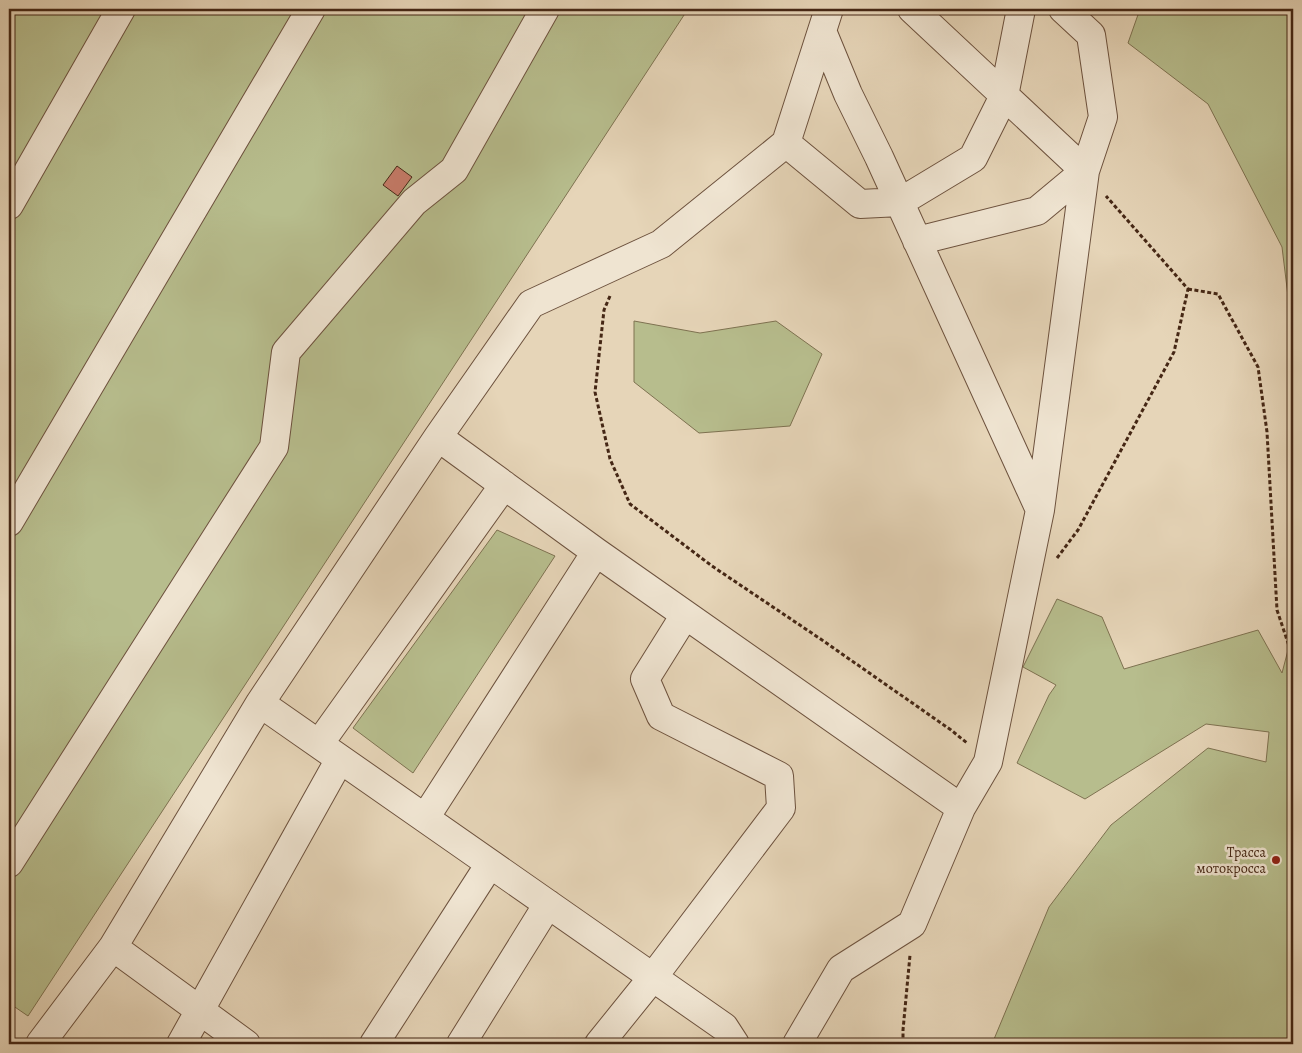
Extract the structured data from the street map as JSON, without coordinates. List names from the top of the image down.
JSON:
{
  "places": ["Трасса мотокросса"]
}
